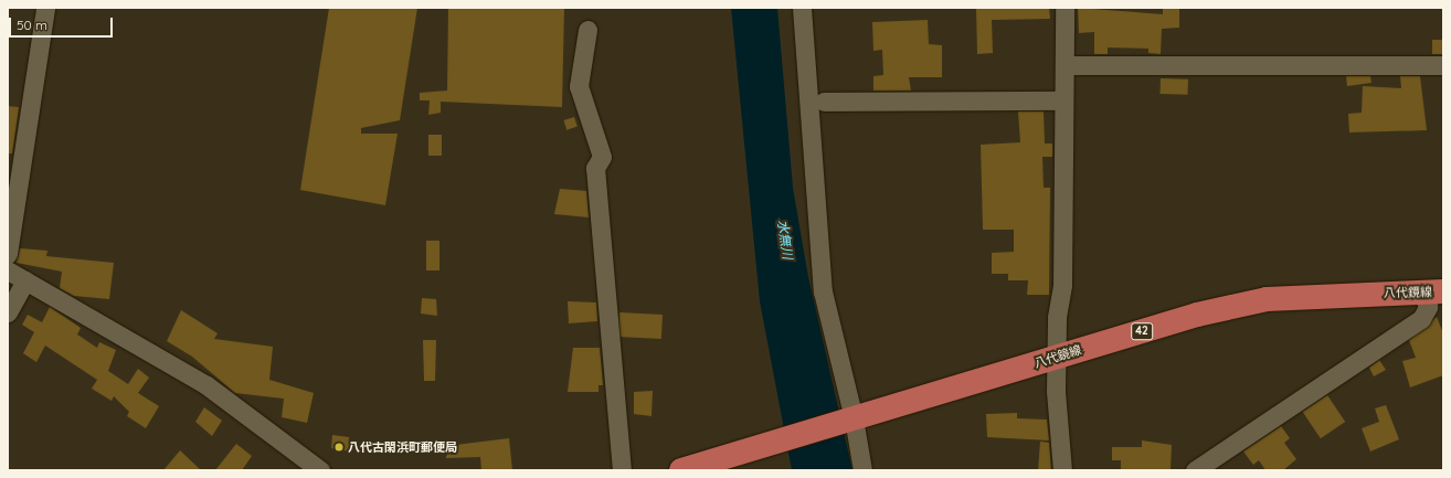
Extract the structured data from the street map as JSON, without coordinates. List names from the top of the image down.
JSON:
{
  "streets": {
    "main road": ["八代鏡線", "42"]
  },
  "water": ["水無川"],
  "places": ["八代古閑浜町郵便局"],
  "scale_bar": "50 m"
}
